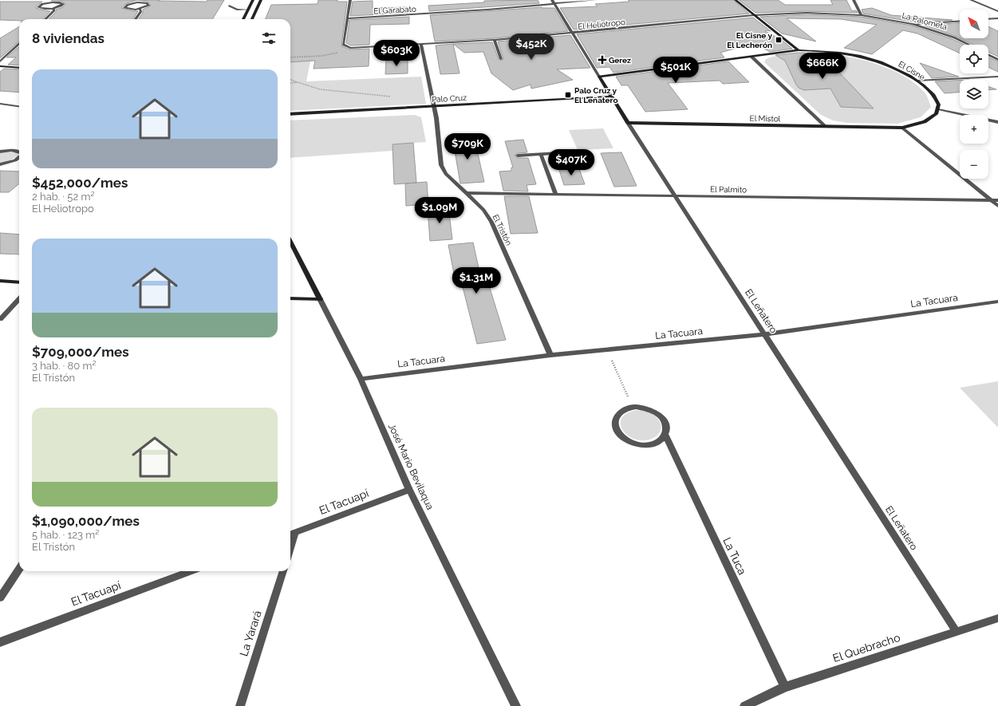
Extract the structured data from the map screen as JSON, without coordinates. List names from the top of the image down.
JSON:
{
  "streets": {
    "street": [
      "El Garabato",
      "La Palometa",
      "El Heliotropo",
      "El Cisne",
      "Palo Cruz",
      "El Mistol",
      "El Palmito",
      "El Tristón",
      "La Tacuara",
      "El Leñatero",
      "José Mario Bevilaqua",
      "El Tacuapí",
      "La Tuca",
      "La Yarará",
      "El Quebracho"
    ]
  },
  "crossings": [
    ["El Garabato", "El Leñatero"],
    ["La Palometa", "El Heliotropo"],
    ["El Heliotropo", "El Tristón"],
    ["El Heliotropo", "El Leñatero"],
    ["El Cisne", "El Leñatero"],
    ["Palo Cruz", "El Tristón"],
    ["Palo Cruz", "El Leñatero"],
    ["El Mistol", "El Leñatero"],
    ["El Palmito", "El Tristón"],
    ["El Palmito", "El Leñatero"],
    ["El Tristón", "La Tacuara"],
    ["La Tacuara", "El Leñatero"],
    ["La Tacuara", "José Mario Bevilaqua"],
    ["El Leñatero", "El Quebracho"],
    ["José Mario Bevilaqua", "El Tacuapí"],
    ["La Tuca", "El Quebracho"]
  ],
  "places": {
    "transit": ["El Cisne y El Lecherón", "Palo Cruz y El Leñatero"],
    "health": ["Gerez"]
  },
  "north": "top left",
  "page": {
    "map_buttons": ["+", "−"],
    "heading": "8 viviendas",
    "price": [
      "$452K",
      "$603K",
      "$666K",
      "$501K",
      "$709K",
      "$407K",
      "$1.09M",
      "$1.31M"
    ],
    "list": [
      {
        "name": "$452,000/mes",
        "note": "2 hab. · 52 m² · El Heliotropo"
      },
      {
        "name": "$709,000/mes",
        "note": "3 hab. · 80 m² · El Tristón"
      },
      {
        "name": "$1,090,000/mes",
        "note": "5 hab. · 123 m² · El Tristón"
      }
    ]
  }
}
